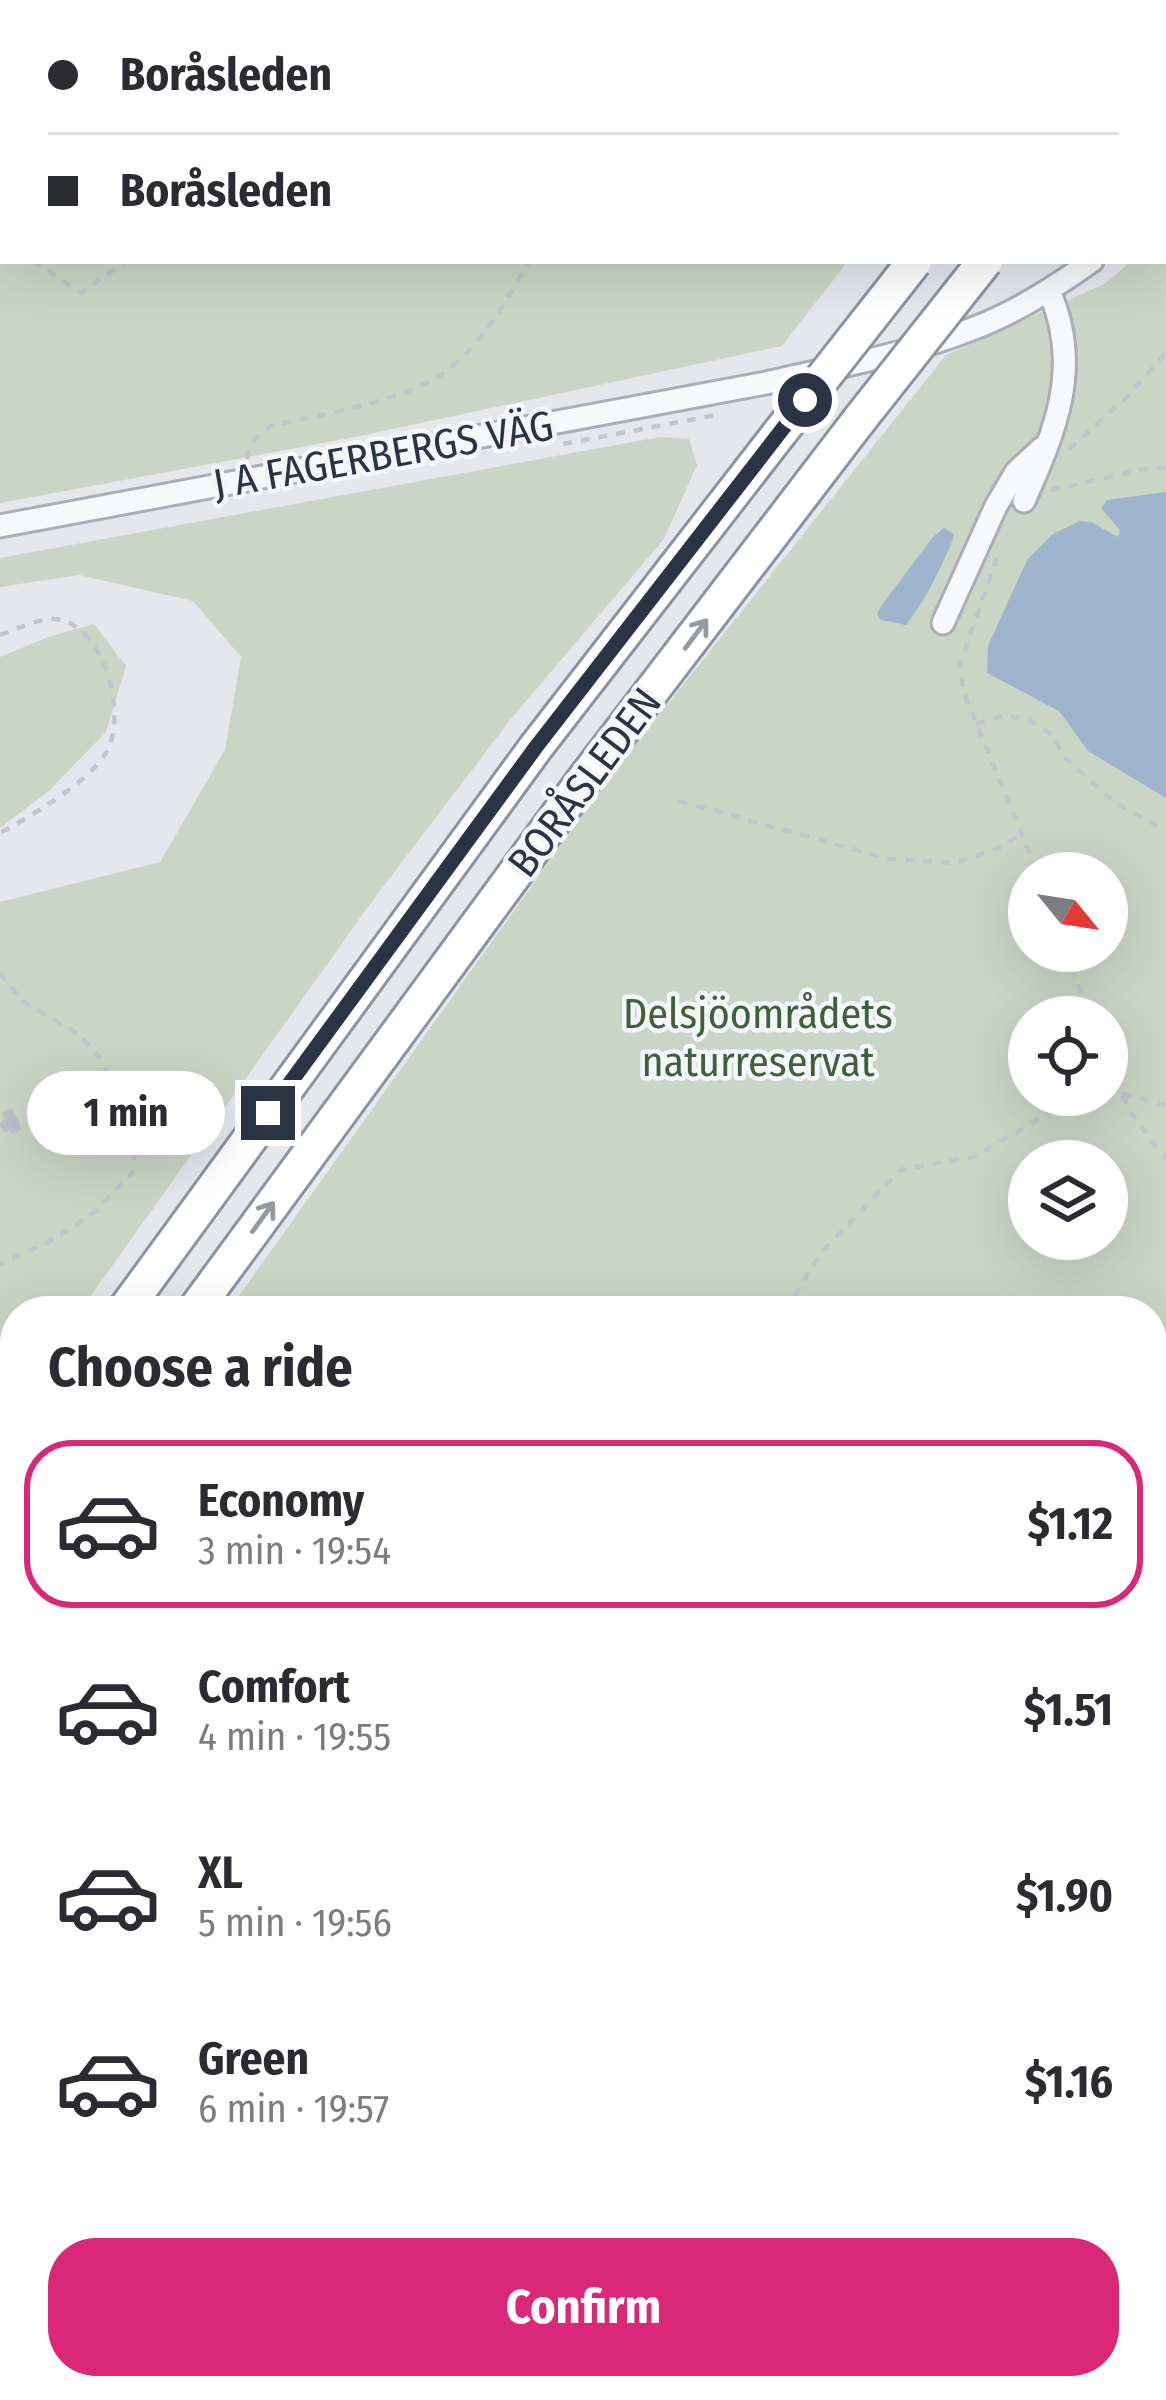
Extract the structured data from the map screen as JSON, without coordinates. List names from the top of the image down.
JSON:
{
  "streets": {
    "highway": ["BORÅSLEDEN"],
    "street": ["J A FAGERBERGS VÄG"]
  },
  "parks": ["Delsjöområdets naturreservat"],
  "north": "bottom right",
  "page": {
    "banner": ["Boråsleden", "Boråsleden"],
    "bubble": "1 min",
    "heading": "Choose a ride",
    "list": [
      {
        "name": "Economy",
        "note": "3 min · 19:54",
        "value": "$1.12"
      },
      {
        "name": "Comfort",
        "note": "4 min · 19:55",
        "value": "$1.51"
      },
      {
        "name": "XL",
        "note": "5 min · 19:56",
        "value": "$1.90"
      },
      {
        "name": "Green",
        "note": "6 min · 19:57",
        "value": "$1.16"
      }
    ],
    "buttons": "Confirm"
  }
}
